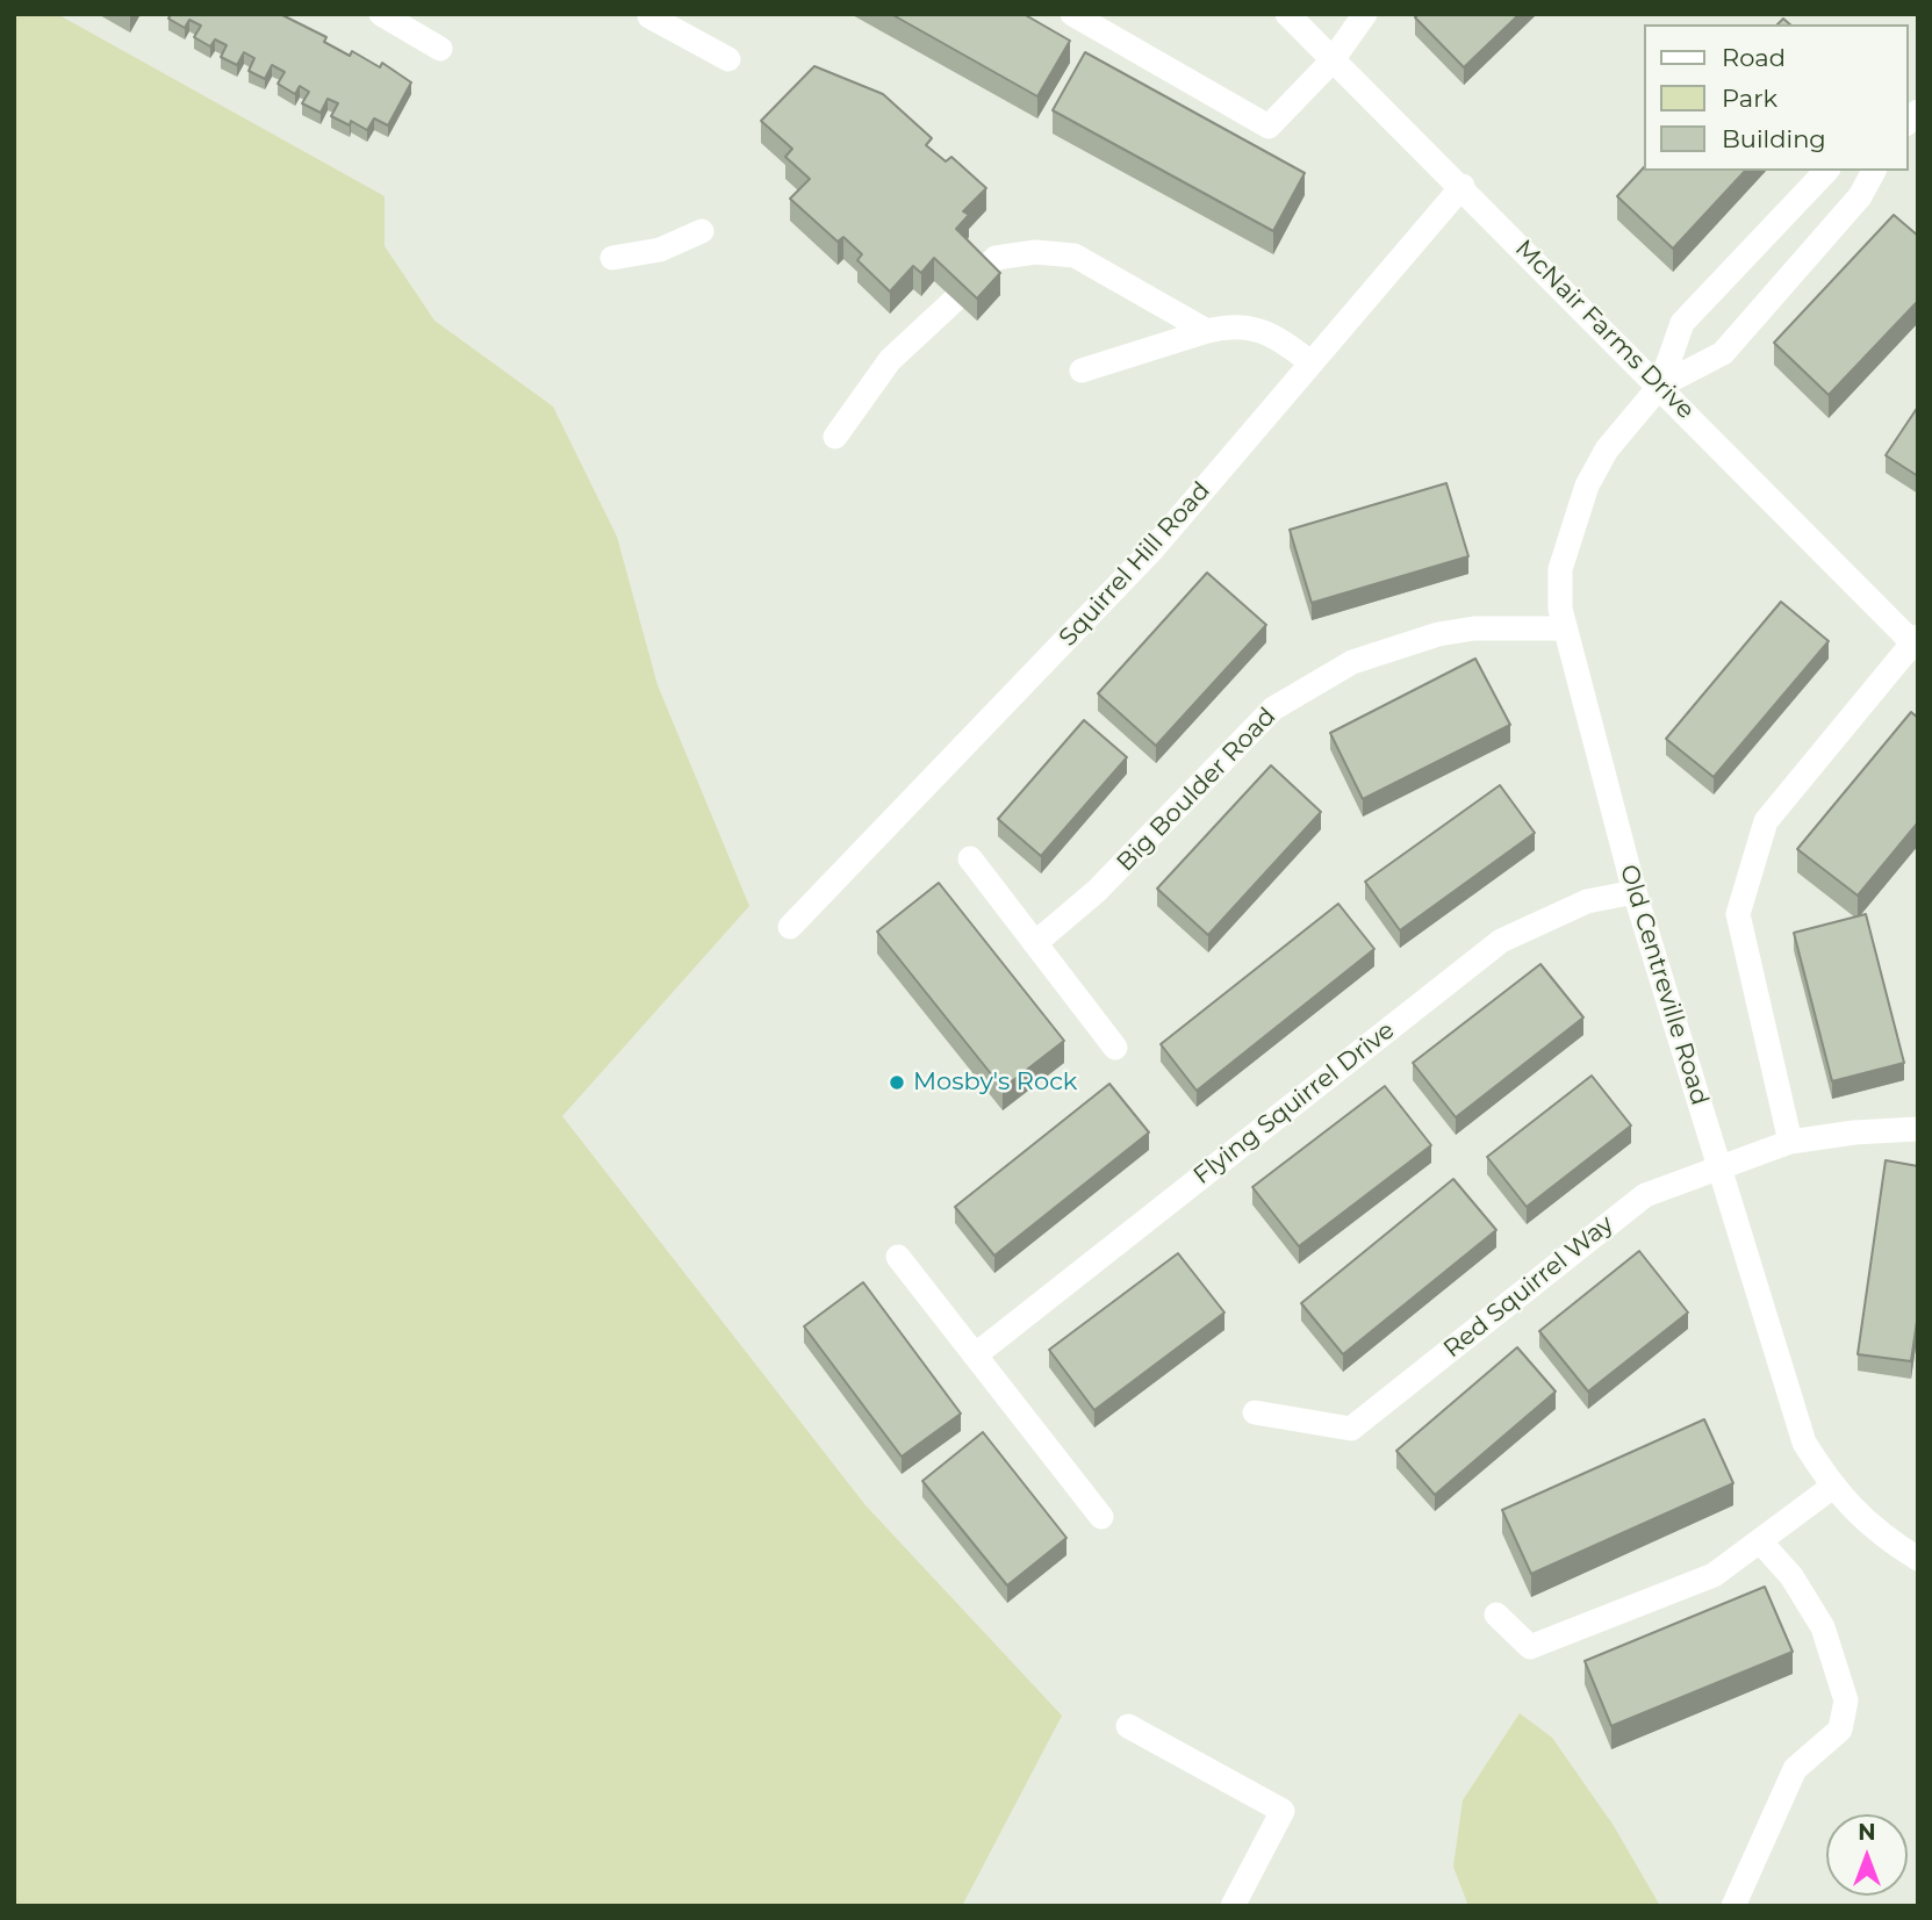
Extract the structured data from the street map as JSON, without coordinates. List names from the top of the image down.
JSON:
{
  "streets": {
    "street": [
      "McNair Farms Drive",
      "Squirrel Hill Road",
      "Big Boulder Road",
      "Old Centreville Road",
      "Flying Squirrel Drive",
      "Red Squirrel Way"
    ]
  },
  "crossings": [
    ["McNair Farms Drive", "Squirrel Hill Road"],
    ["McNair Farms Drive", "Old Centreville Road"],
    ["Big Boulder Road", "Old Centreville Road"],
    ["Old Centreville Road", "Flying Squirrel Drive"],
    ["Old Centreville Road", "Red Squirrel Way"]
  ],
  "places": ["Mosby's Rock"],
  "legend": ["Road", "Park", "Building"],
  "north": "top"
}
